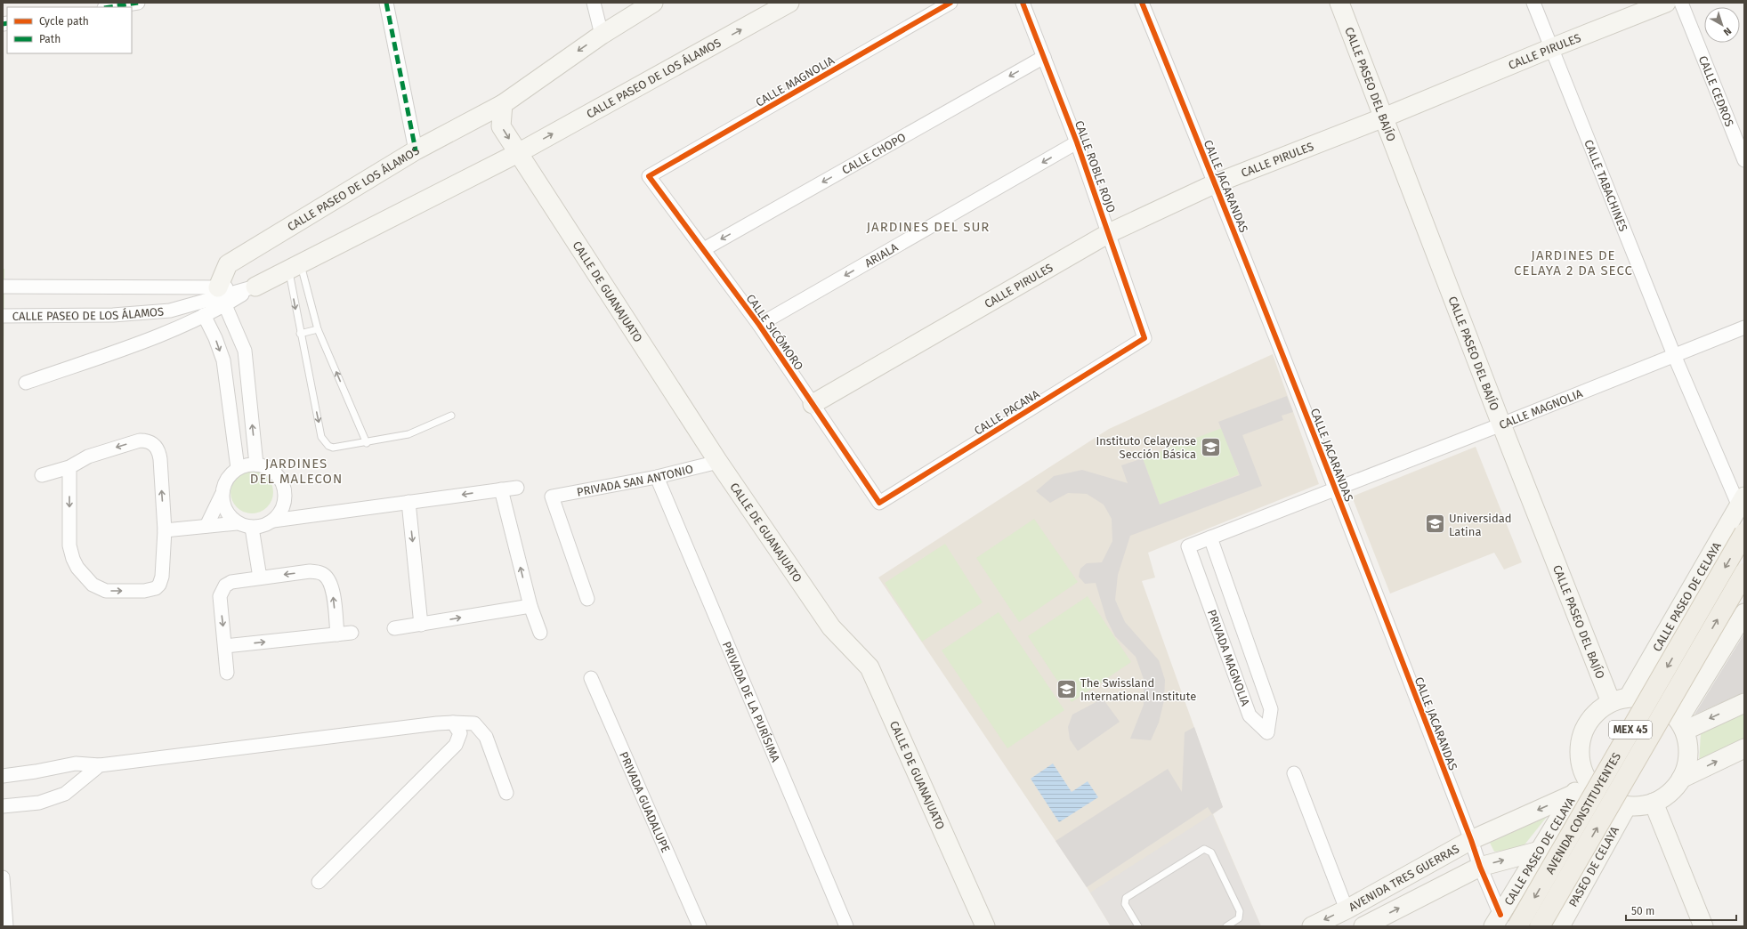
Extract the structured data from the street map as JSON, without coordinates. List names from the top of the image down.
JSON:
{
  "streets": {
    "main road": [
      "CALLE PIRULES",
      "CALLE PASEO DE LOS ÁLAMOS",
      "CALLE PASEO DEL BAJÍO",
      "CALLE DE GUANAJUATO",
      "CALLE PASEO DE CELAYA",
      "MEX 45",
      "AVENIDA CONSTITUYENTES",
      "PASEO DE CELAYA",
      "AVENIDA TRES GUERRAS"
    ],
    "street": [
      "CALLE MAGNOLIA",
      "CALLE CEDROS",
      "CALLE CHOPO",
      "CALLE ROBLE ROJO",
      "CALLE JACARANDAS",
      "CALLE TABACHINES",
      "ARIALA",
      "CALLE SICÓMORO",
      "CALLE PACANA",
      "PRIVADA SAN ANTONIO",
      "PRIVADA MAGNOLIA",
      "PRIVADA DE LA PURÍSIMA",
      "PRIVADA GUADALUPE"
    ]
  },
  "crossings": [
    ["CALLE PIRULES", "CALLE PASEO DEL BAJÍO"],
    ["CALLE PIRULES", "CALLE ROBLE ROJO"],
    ["CALLE PIRULES", "CALLE JACARANDAS"],
    ["CALLE PIRULES", "CALLE TABACHINES"],
    ["CALLE PIRULES", "CALLE SICÓMORO"],
    ["CALLE PASEO DE LOS ÁLAMOS", "CALLE DE GUANAJUATO"],
    ["CALLE MAGNOLIA", "CALLE PASEO DEL BAJÍO"],
    ["CALLE MAGNOLIA", "CALLE JACARANDAS"],
    ["CALLE MAGNOLIA", "CALLE TABACHINES"],
    ["CALLE MAGNOLIA", "CALLE SICÓMORO"],
    ["CALLE MAGNOLIA", "PRIVADA MAGNOLIA"],
    ["CALLE PASEO DEL BAJÍO", "CALLE PASEO DE CELAYA"],
    ["CALLE PASEO DEL BAJÍO", "PASEO DE CELAYA"],
    ["CALLE CHOPO", "CALLE ROBLE ROJO"],
    ["CALLE CHOPO", "CALLE SICÓMORO"],
    ["CALLE ROBLE ROJO", "ARIALA"],
    ["CALLE ROBLE ROJO", "CALLE PACANA"],
    ["CALLE JACARANDAS", "CALLE PASEO DE CELAYA"],
    ["CALLE JACARANDAS", "PRIVADA MAGNOLIA"],
    ["CALLE JACARANDAS", "AVENIDA TRES GUERRAS"],
    ["CALLE TABACHINES", "CALLE PASEO DE CELAYA"],
    ["ARIALA", "CALLE SICÓMORO"],
    ["CALLE DE GUANAJUATO", "PRIVADA SAN ANTONIO"],
    ["CALLE SICÓMORO", "CALLE PACANA"],
    ["PRIVADA SAN ANTONIO", "PRIVADA DE LA PURÍSIMA"],
    ["CALLE PASEO DE CELAYA", "PASEO DE CELAYA"],
    ["CALLE PASEO DE CELAYA", "AVENIDA TRES GUERRAS"]
  ],
  "one_way": ["CALLE CHOPO", "ARIALA"],
  "districts": ["JARDINES DEL SUR", "JARDINES DE CELAYA 2 DA SECC", "JARDINES DEL MALECON"],
  "places": {
    "school or university": ["Instituto Celayense Sección Básica", "Universidad Latina", "The Swissland International Institute"]
  },
  "legend": ["Cycle path", "Path"],
  "scale_bar": "50 m",
  "north": "bottom right"
}
